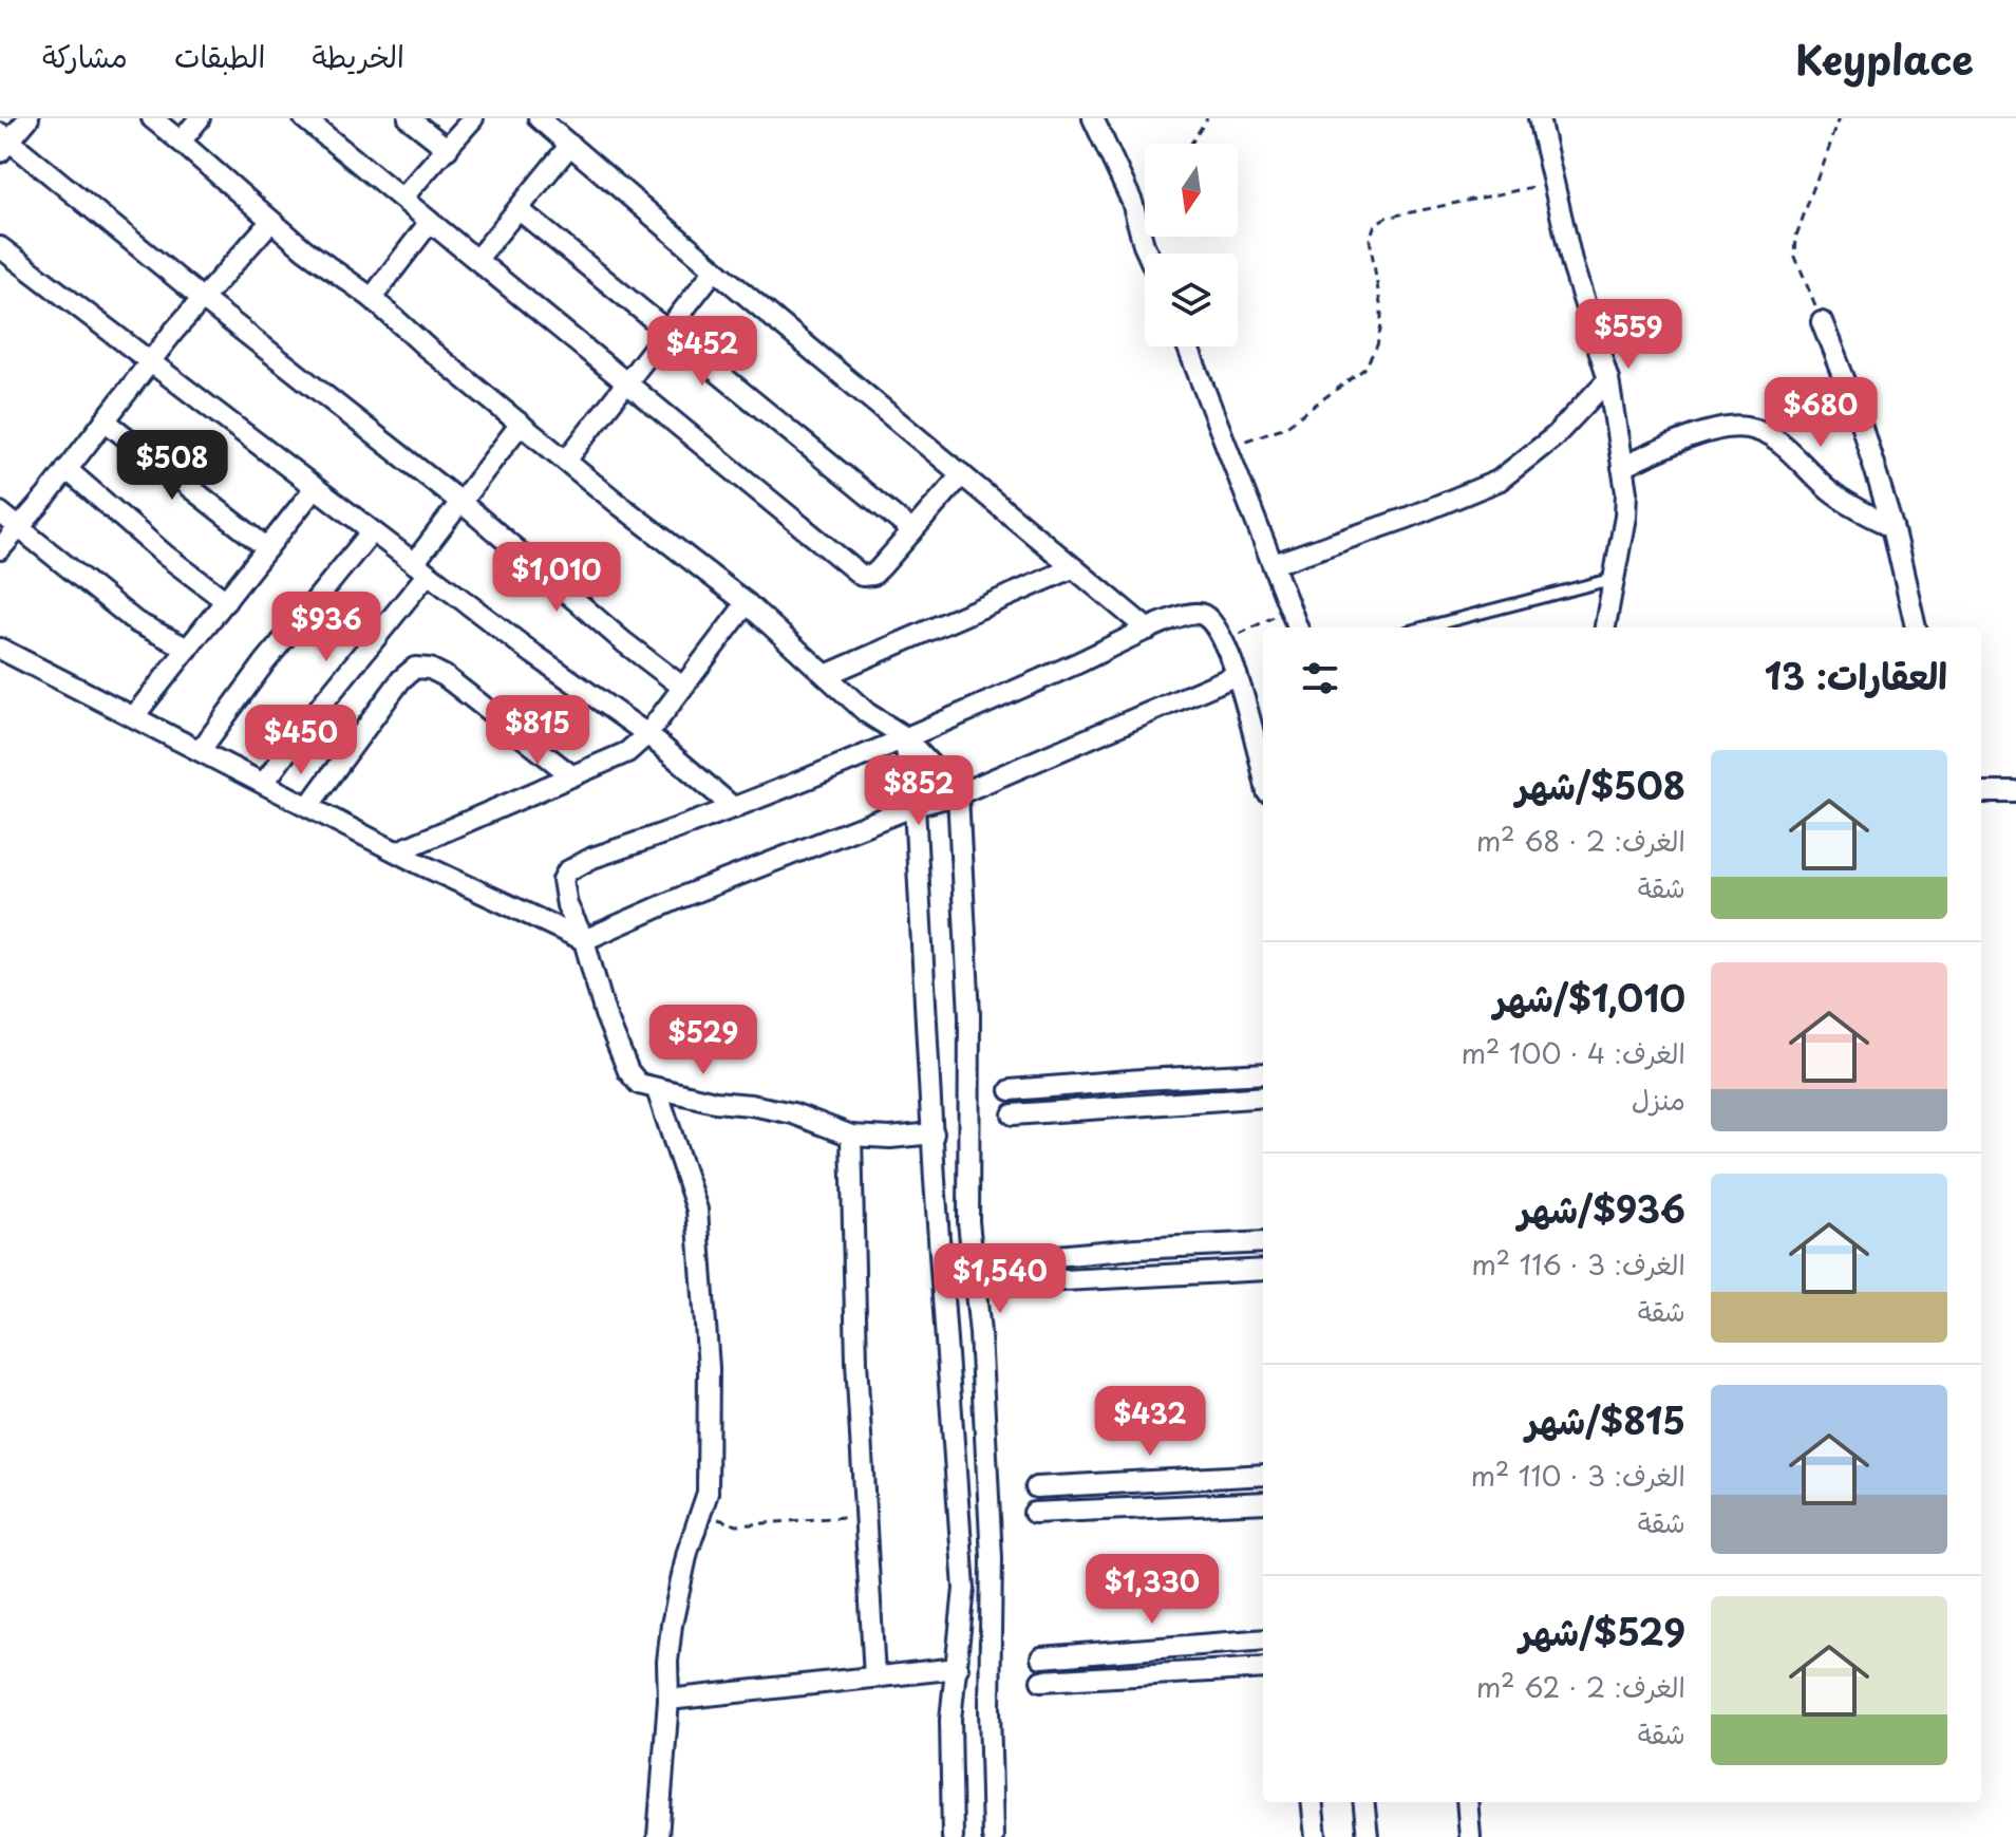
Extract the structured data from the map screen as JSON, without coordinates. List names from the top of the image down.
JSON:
{
  "north": "bottom",
  "page": {
    "header": "Keyplace",
    "nav": ["الخريطة", "الطبقات", "مشاركة"],
    "price": [
      "$559",
      "$452",
      "$680",
      "$508",
      "$1,010",
      "$936",
      "$815",
      "$450",
      "$852",
      "$529",
      "$1,540",
      "$432",
      "$1,330"
    ],
    "heading": "العقارات: 13",
    "list": [
      {
        "name": "$508/شهر",
        "note": "الغرف: 2 · 68 m² · شقة"
      },
      {
        "name": "$1,010/شهر",
        "note": "الغرف: 4 · 100 m² · منزل"
      },
      {
        "name": "$936/شهر",
        "note": "الغرف: 3 · 116 m² · شقة"
      },
      {
        "name": "$815/شهر",
        "note": "الغرف: 3 · 110 m² · شقة"
      },
      {
        "name": "$529/شهر",
        "note": "الغرف: 2 · 62 m² · شقة"
      }
    ]
  }
}
